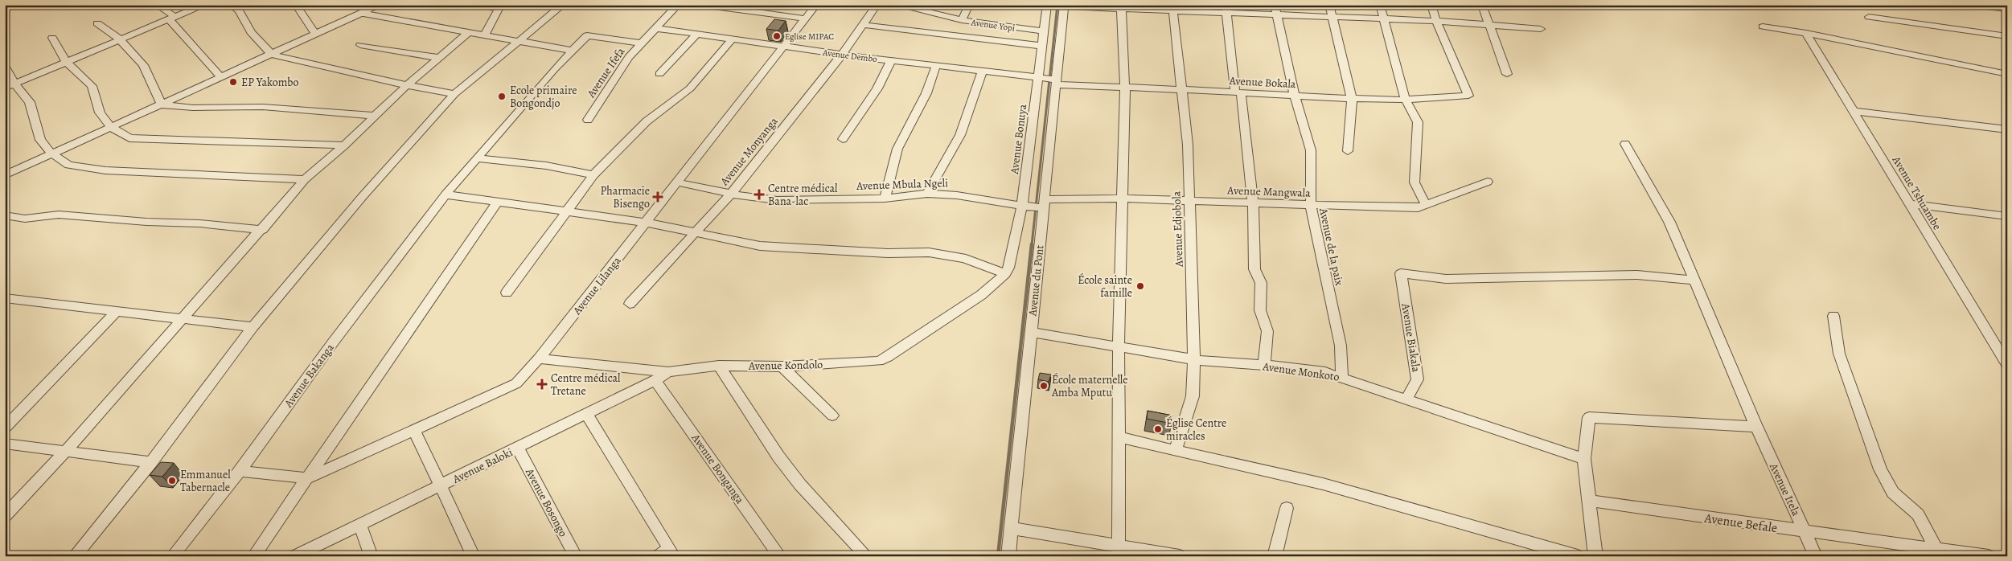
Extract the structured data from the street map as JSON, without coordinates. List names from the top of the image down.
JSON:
{
  "streets": {
    "street": [
      "Avenue Yopi",
      "Avenue Dembo",
      "Avenue Ifefa",
      "Avenue Bokala",
      "Avenue Bonuya",
      "Avenue Monyanga",
      "Avenue Mbula Ngeli",
      "Avenue Mangwala",
      "Avenue Tshuambe",
      "Avenue Edjobola",
      "Avenue de la paix",
      "Avenue du Pont",
      "Avenue Lilanga",
      "Avenue Biakala",
      "Avenue Kondolo",
      "Avenue Monkoto",
      "Avenue Bakanga",
      "Avenue Baloki",
      "Avenue Bonganga",
      "Avenue Itela",
      "Avenue Bosongo",
      "Avenue Befale"
    ]
  },
  "crossings": [
    ["Avenue Yopi", "Avenue Bonuya"],
    ["Avenue Dembo", "Avenue Ifefa"],
    ["Avenue Dembo", "Avenue Bokala"],
    ["Avenue Dembo", "Avenue Bonuya"],
    ["Avenue Dembo", "Avenue Monyanga"],
    ["Avenue Dembo", "Avenue du Pont"],
    ["Avenue Dembo", "Avenue Lilanga"],
    ["Avenue Ifefa", "Avenue Bakanga"],
    ["Avenue Bokala", "Avenue Bonuya"],
    ["Avenue Bokala", "Avenue Edjobola"],
    ["Avenue Bokala", "Avenue de la paix"],
    ["Avenue Bokala", "Avenue du Pont"],
    ["Avenue Bonuya", "Avenue Mbula Ngeli"],
    ["Avenue Bonuya", "Avenue Mangwala"],
    ["Avenue Bonuya", "Avenue du Pont"],
    ["Avenue Bonuya", "Avenue Kondolo"],
    ["Avenue Monyanga", "Avenue Mbula Ngeli"],
    ["Avenue Mbula Ngeli", "Avenue Mangwala"],
    ["Avenue Mbula Ngeli", "Avenue du Pont"],
    ["Avenue Mbula Ngeli", "Avenue Lilanga"],
    ["Avenue Mangwala", "Avenue Edjobola"],
    ["Avenue Mangwala", "Avenue de la paix"],
    ["Avenue Mangwala", "Avenue du Pont"],
    ["Avenue Edjobola", "Avenue Monkoto"],
    ["Avenue de la paix", "Avenue Monkoto"],
    ["Avenue du Pont", "Avenue Monkoto"],
    ["Avenue Lilanga", "Avenue Kondolo"],
    ["Avenue Biakala", "Avenue Monkoto"],
    ["Avenue Biakala", "Avenue Itela"],
    ["Avenue Kondolo", "Avenue Baloki"],
    ["Avenue Baloki", "Avenue Bonganga"],
    ["Avenue Baloki", "Avenue Bosongo"],
    ["Avenue Itela", "Avenue Befale"]
  ],
  "places": {
    "other": [
      "Eglise MIPAC",
      "EP Yakombo",
      "Ecole primaire Bongondjo",
      "École sainte famille",
      "École maternelle Amba Mputu",
      "Église Centre miracles",
      "Emmanuel Tabernacle"
    ],
    "health": ["Centre médical Bana-lac", "Pharmacie Bisengo", "Centre médical Tretane"]
  }
}
